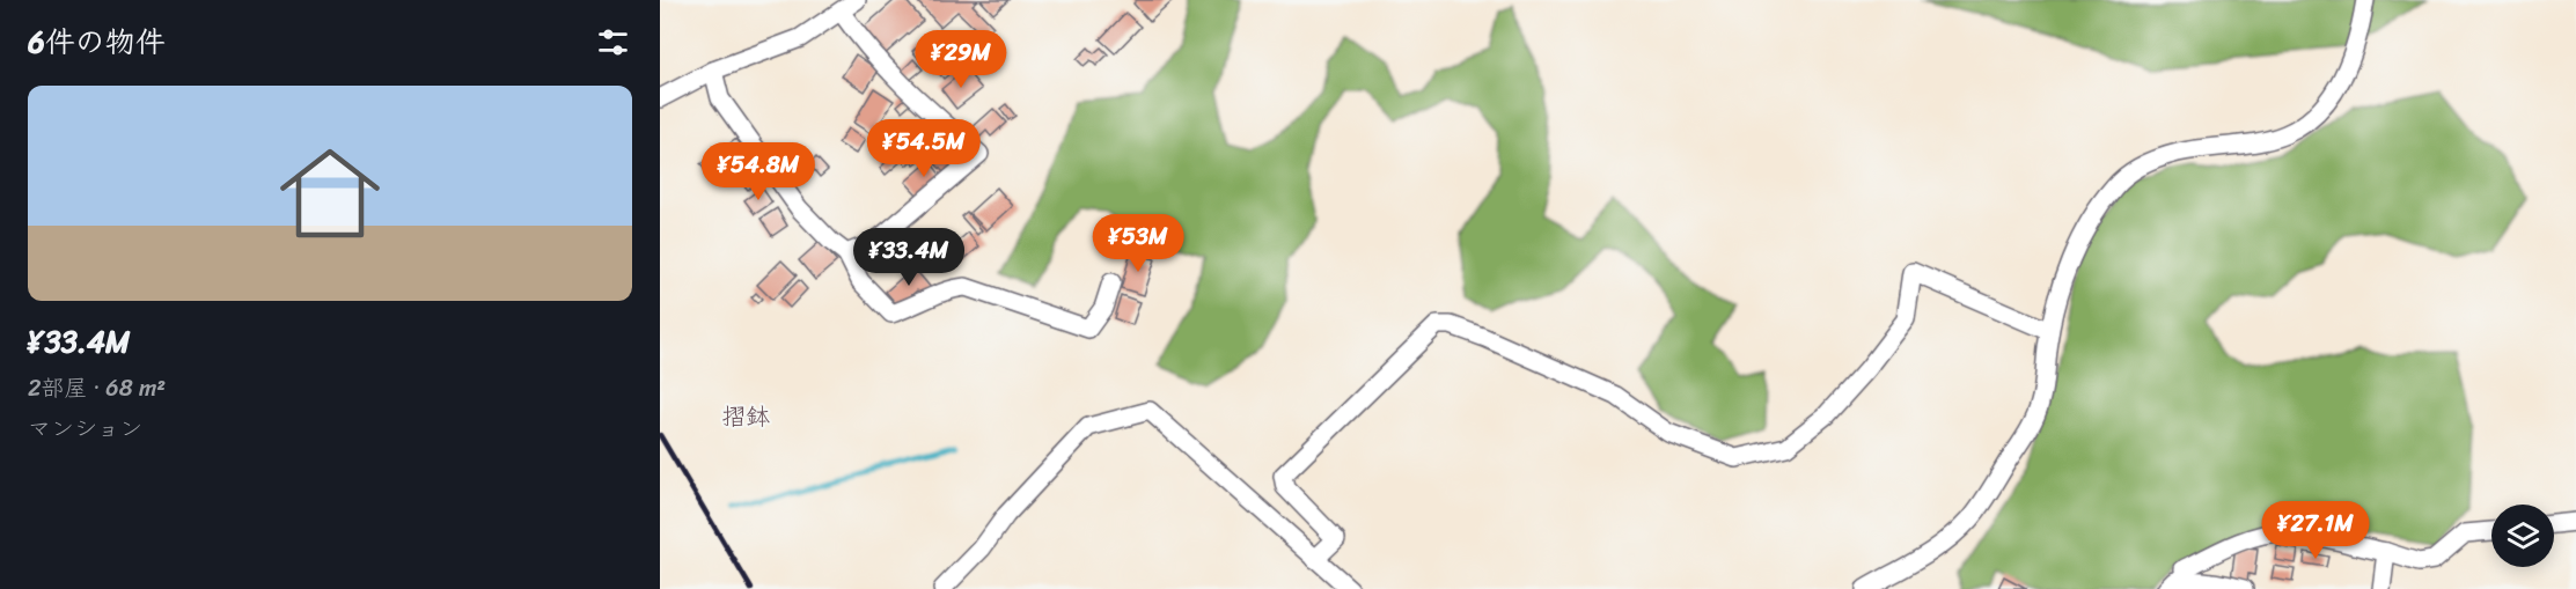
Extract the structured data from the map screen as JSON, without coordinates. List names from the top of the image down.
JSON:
{
  "districts": ["摺鉢"],
  "page": {
    "heading": "6件の物件",
    "price": [
      "¥29M",
      "¥54.5M",
      "¥54.8M",
      "¥53M",
      "¥33.4M",
      "¥27.1M"
    ],
    "list": [
      {
        "name": "¥33.4M",
        "note": "2部屋 · 68 m² · マンション"
      }
    ]
  }
}
